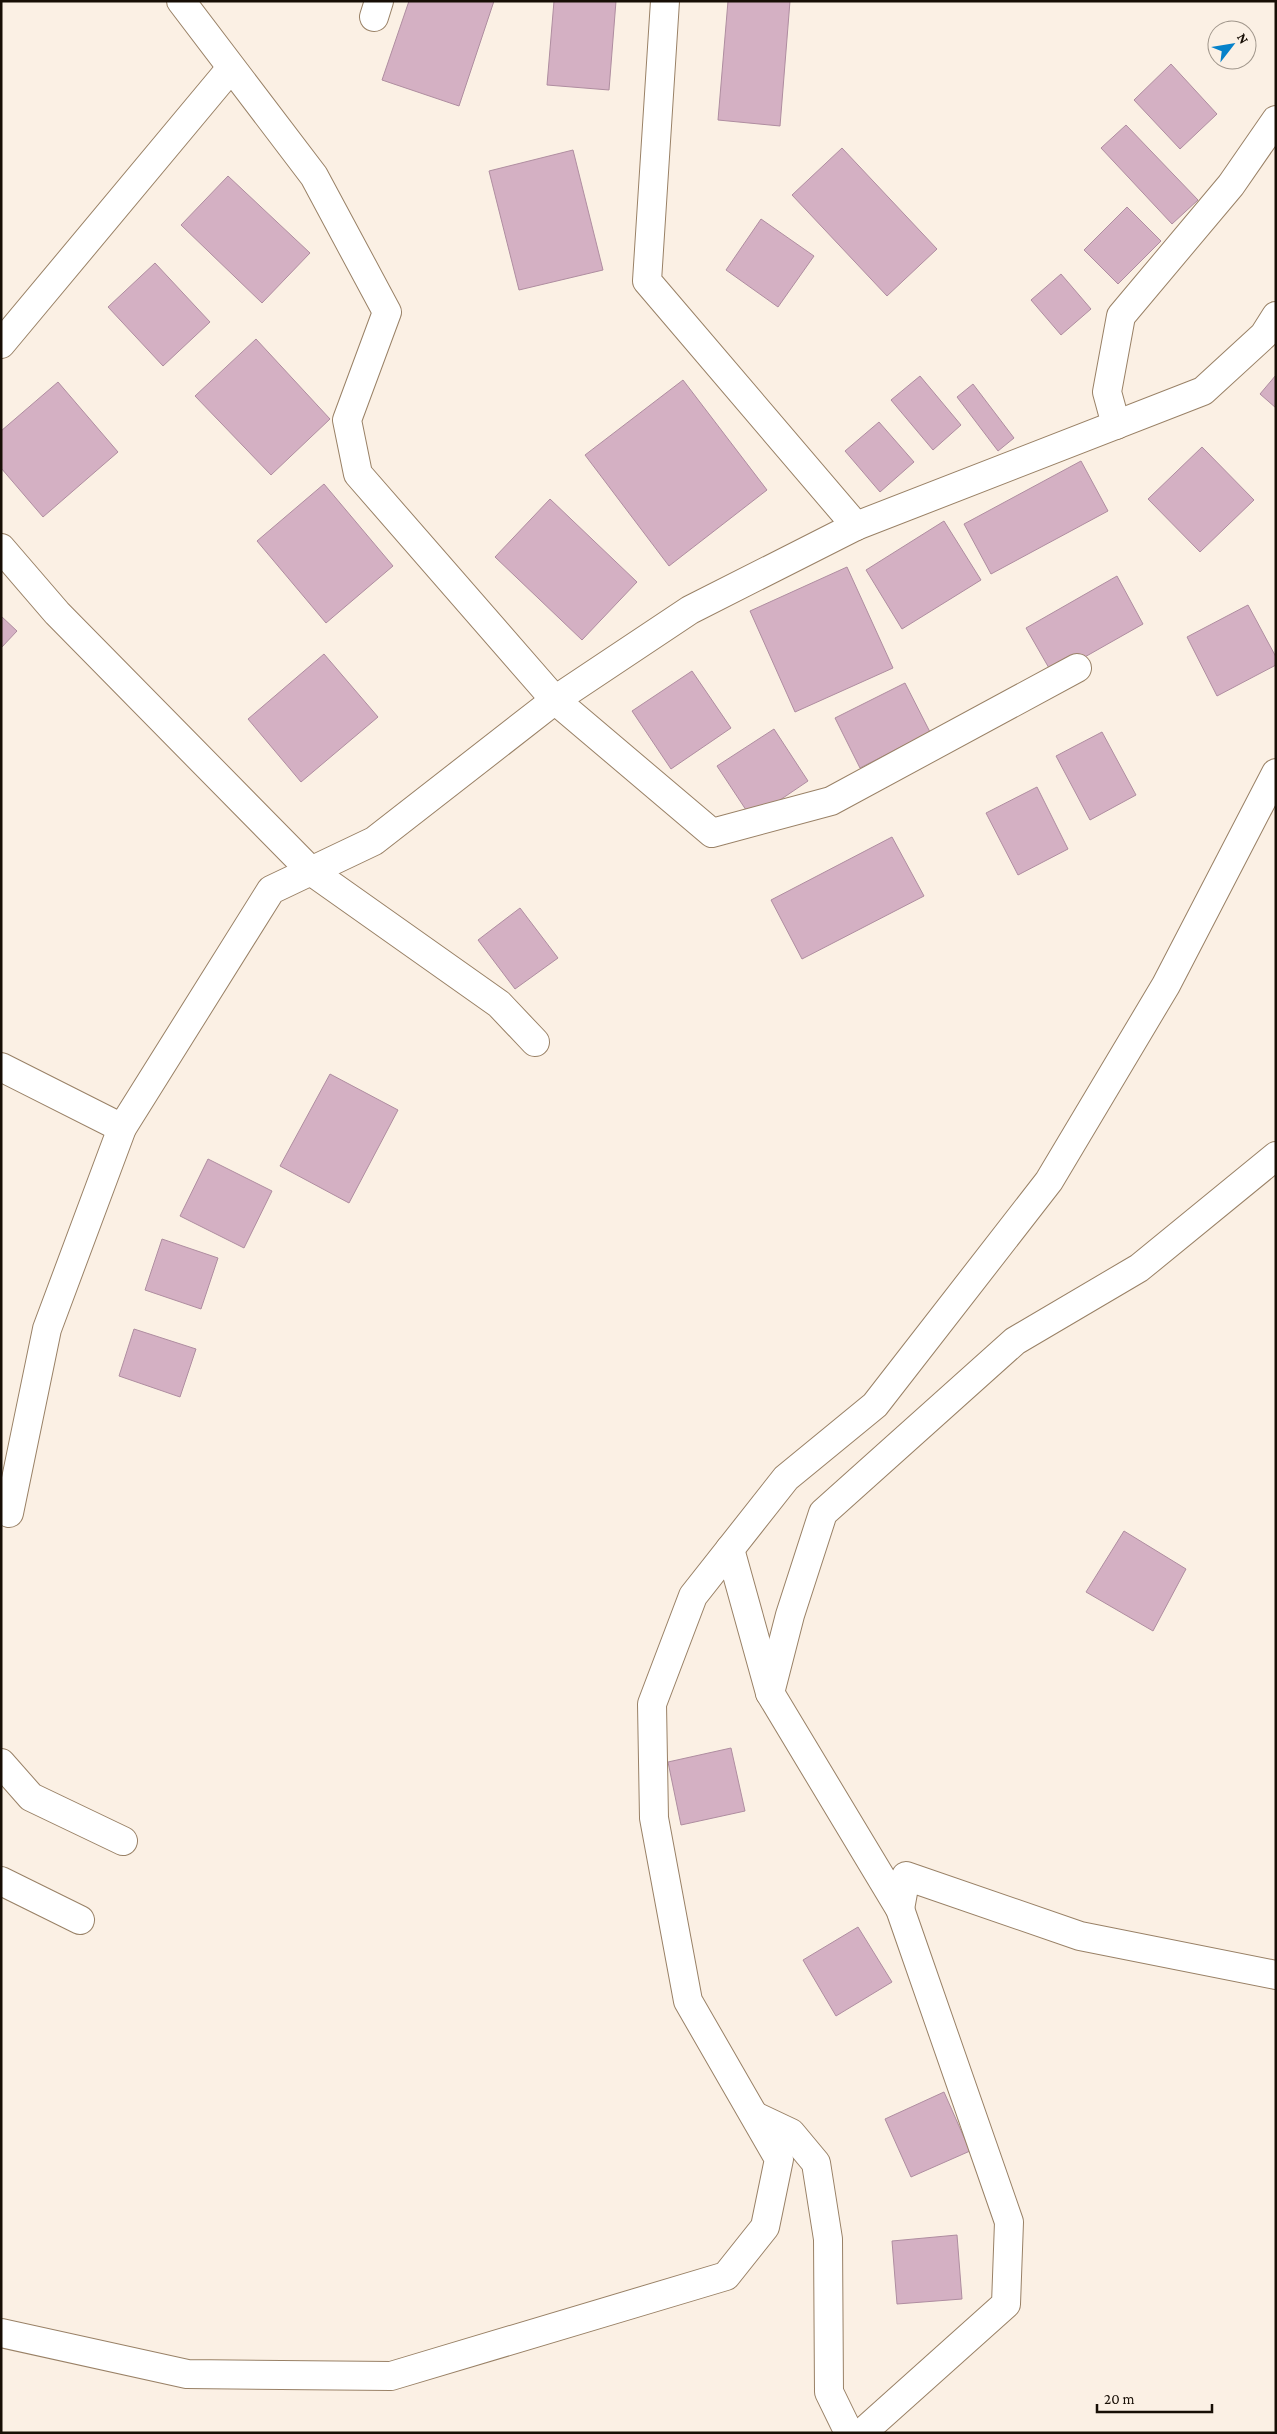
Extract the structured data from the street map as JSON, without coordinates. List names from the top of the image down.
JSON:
{
  "scale_bar": "20 m",
  "north": "top right"
}
